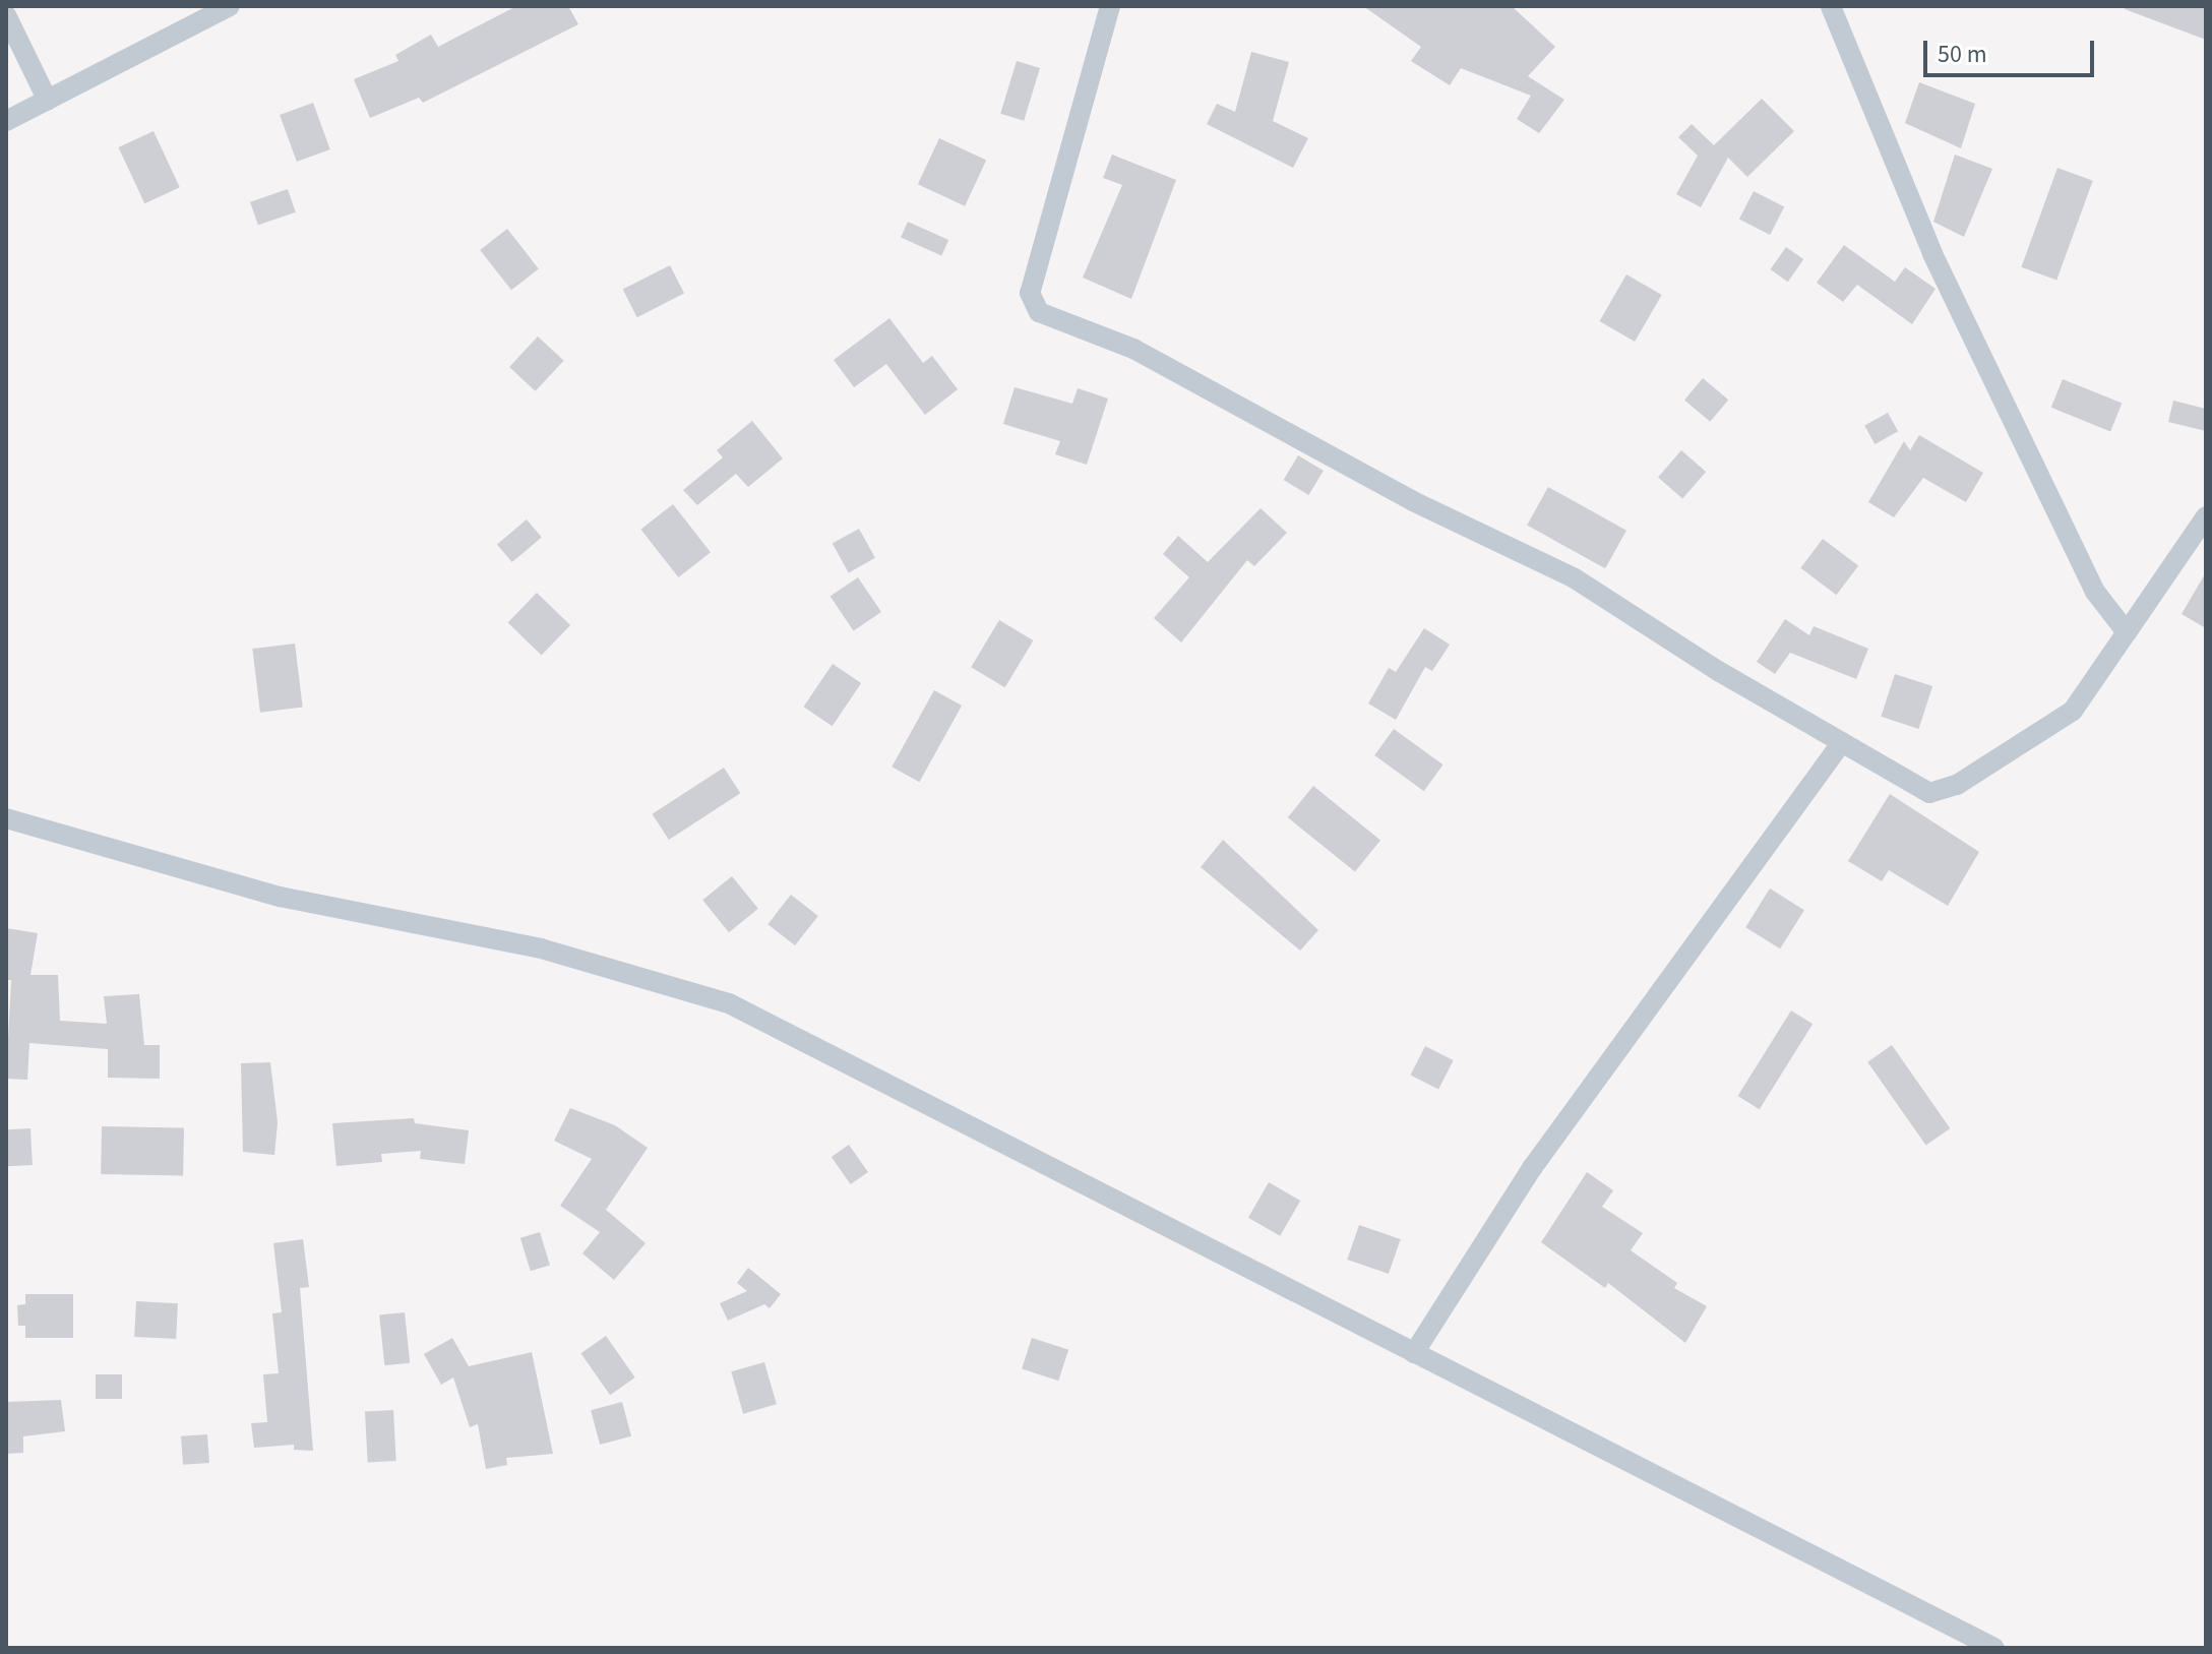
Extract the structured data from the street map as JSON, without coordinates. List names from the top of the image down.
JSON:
{
  "scale_bar": "50 m"
}
